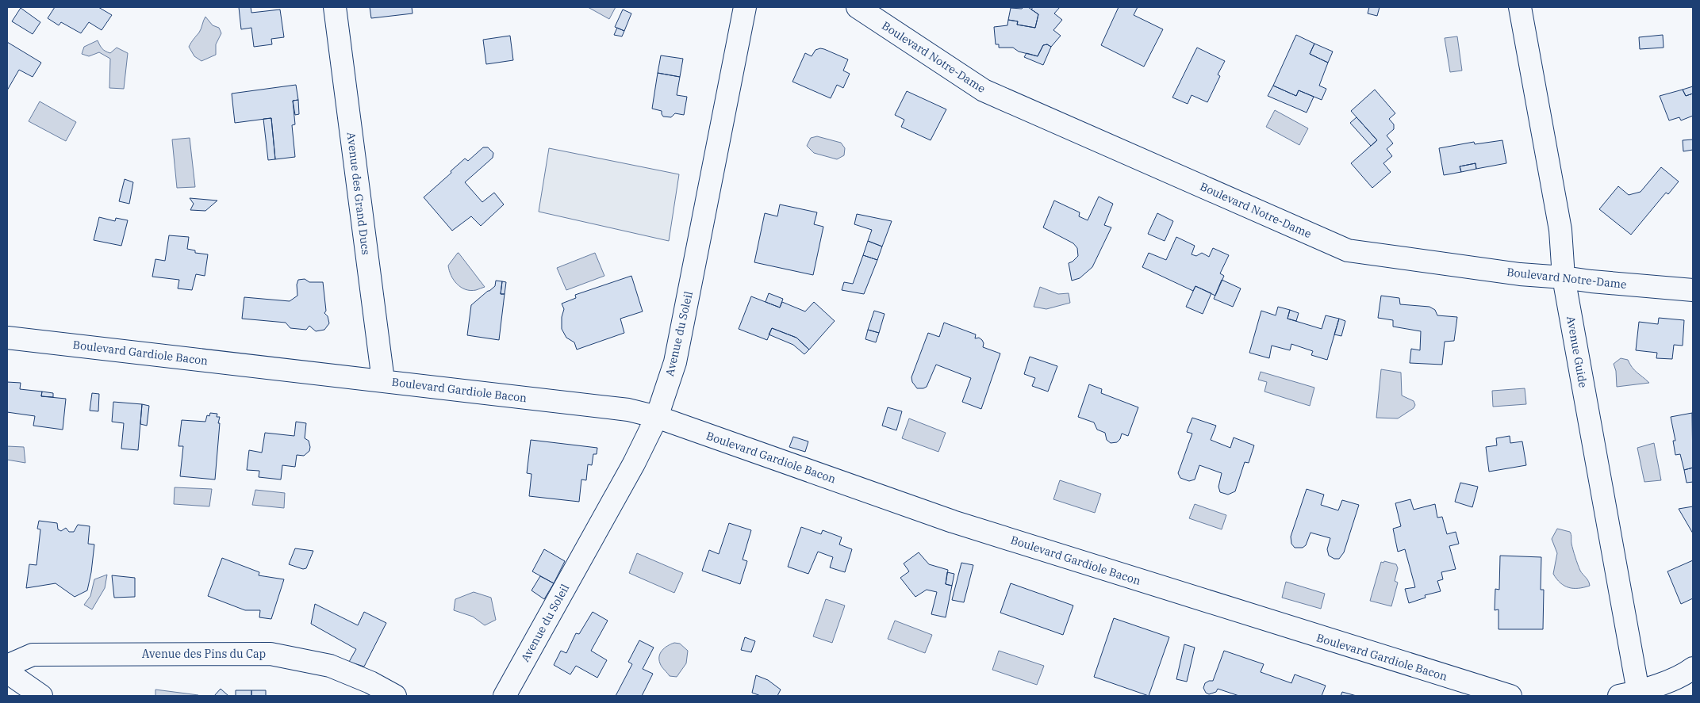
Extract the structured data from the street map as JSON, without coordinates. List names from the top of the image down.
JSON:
{
  "streets": {
    "street": [
      "Boulevard Notre-Dame",
      "Avenue des Grand Ducs",
      "Avenue du Soleil",
      "Avenue Guide",
      "Boulevard Gardiole Bacon",
      "Avenue des Pins du Cap"
    ]
  },
  "crossings": [
    ["Boulevard Notre-Dame", "Avenue Guide"],
    ["Avenue des Grand Ducs", "Boulevard Gardiole Bacon"],
    ["Avenue du Soleil", "Boulevard Gardiole Bacon"]
  ]
}
